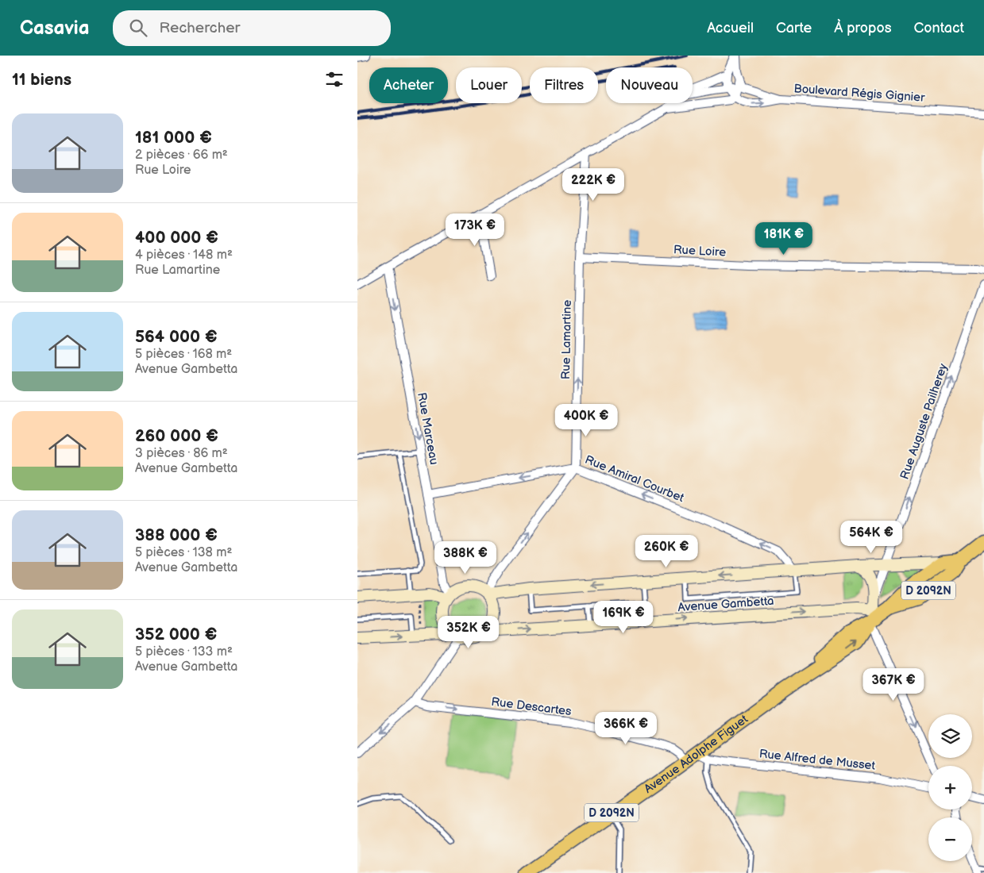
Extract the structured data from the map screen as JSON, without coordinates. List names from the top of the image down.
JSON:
{
  "streets": {
    "main road": ["D 2092N", "Avenue Gambetta", "Avenue Adolphe Figuet"],
    "street": [
      "Boulevard Régis Gignier",
      "Rue Loire",
      "Rue Lamartine",
      "Rue Auguste Pailherey",
      "Rue Marceau",
      "Rue Amiral Courbet",
      "Rue Descartes",
      "Rue Alfred de Musset"
    ]
  },
  "crossings": [
    ["Rue Loire", "Rue Lamartine"],
    ["Rue Lamartine", "Rue Amiral Courbet"],
    ["Rue Marceau", "Rue Amiral Courbet"],
    ["Rue Marceau", "Avenue Gambetta"],
    ["D 2092N", "Avenue Adolphe Figuet"],
    ["Avenue Gambetta", "Avenue Adolphe Figuet"],
    ["Rue Descartes", "Avenue Adolphe Figuet"],
    ["Avenue Adolphe Figuet", "Rue Alfred de Musset"]
  ],
  "one_way": [
    "Rue Lamartine",
    "Rue Auguste Pailherey",
    "Rue Marceau",
    "Rue Amiral Courbet",
    "Rue Descartes"
  ],
  "page": {
    "header": "Casavia",
    "search": "Rechercher",
    "nav": [
      "Accueil",
      "Carte",
      "À propos",
      "Contact"
    ],
    "heading": "11 biens",
    "chip": [
      "Acheter",
      "Louer",
      "Filtres",
      "Nouveau"
    ],
    "list": [
      {
        "name": "181 000 €",
        "note": "2 pièces · 66 m² · Rue Loire"
      },
      {
        "name": "400 000 €",
        "note": "4 pièces · 148 m² · Rue Lamartine"
      },
      {
        "name": "564 000 €",
        "note": "5 pièces · 168 m² · Avenue Gambetta"
      },
      {
        "name": "260 000 €",
        "note": "3 pièces · 86 m² · Avenue Gambetta"
      },
      {
        "name": "388 000 €",
        "note": "5 pièces · 138 m² · Avenue Gambetta"
      },
      {
        "name": "352 000 €",
        "note": "5 pièces · 133 m² · Avenue Gambetta"
      }
    ],
    "price": [
      "222K €",
      "173K €",
      "181K €",
      "400K €",
      "564K €",
      "260K €",
      "388K €",
      "169K €",
      "352K €",
      "367K €",
      "366K €"
    ],
    "map_buttons": ["+", "−"]
  }
}
